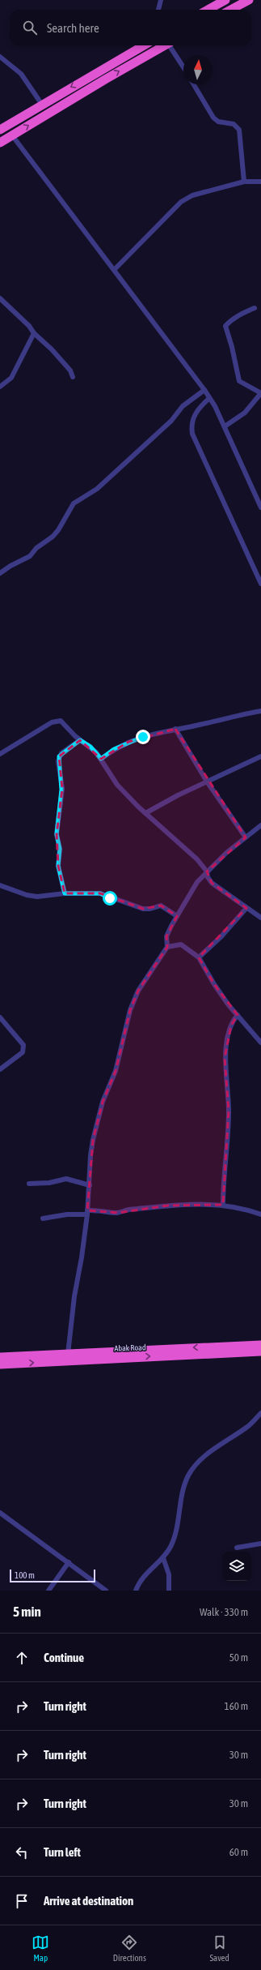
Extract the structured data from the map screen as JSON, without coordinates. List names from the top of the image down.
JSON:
{
  "streets": {
    "highway": ["Abak Road"]
  },
  "scale_bar": "100 m",
  "north": "top",
  "page": {
    "search": "Search here",
    "scale": "100 m",
    "heading": ["5 min", "Walk · 330 m"],
    "list": [
      ["Continue", "50 m"],
      ["Turn right", "160 m"],
      ["Turn right", "30 m"],
      ["Turn right", "30 m"],
      ["Turn left", "60 m"],
      "Arrive at destination"
    ],
    "nav": ["Map", "Directions", "Saved"]
  }
}
